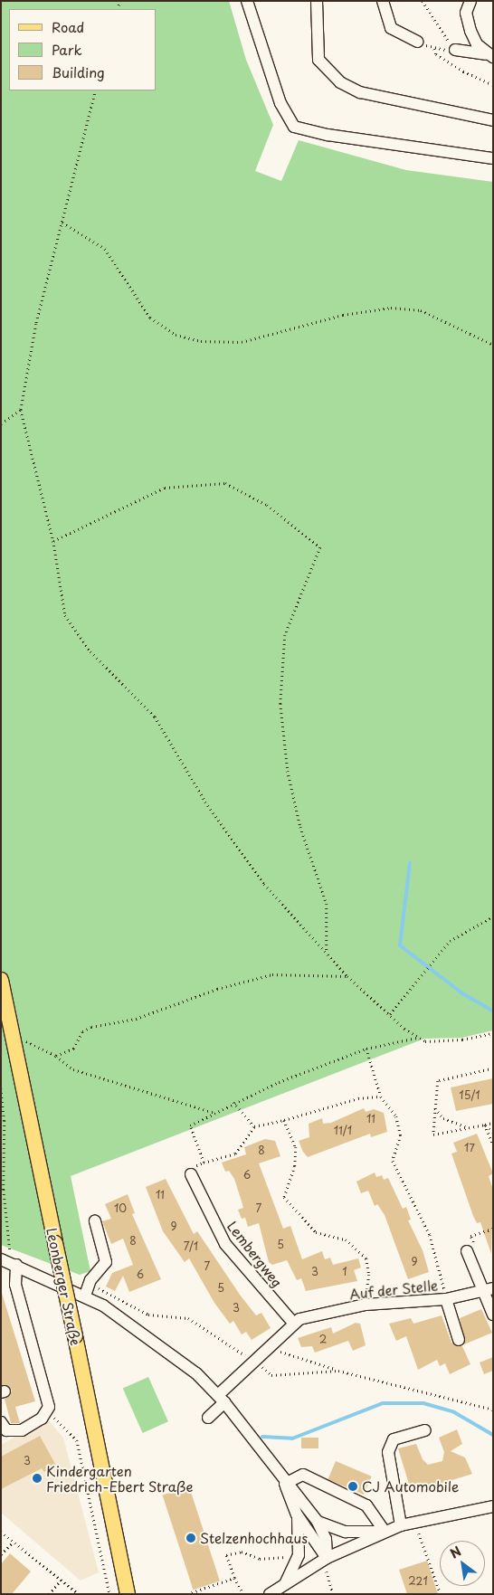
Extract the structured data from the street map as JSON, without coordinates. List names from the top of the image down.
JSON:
{
  "streets": {
    "main road": ["Leonberger Straße"],
    "street": ["Lembergweg", "Auf der Stelle"]
  },
  "crossings": [
    ["Lembergweg", "Auf der Stelle"]
  ],
  "places": ["Kindergarten Friedrich-Ebert Straße", "CJ Automobile", "Stelzenhochhaus"],
  "house_numbers": [
    "15/1",
    "11",
    "11/1",
    "17",
    "8",
    "6",
    "11",
    "10",
    "7",
    "9",
    "8",
    "5",
    "7/1",
    "9",
    "7",
    "3",
    "1",
    "6",
    "5",
    "3",
    "2",
    "3",
    "221"
  ],
  "legend": ["Road", "Park", "Building"],
  "north": "top left"
}
